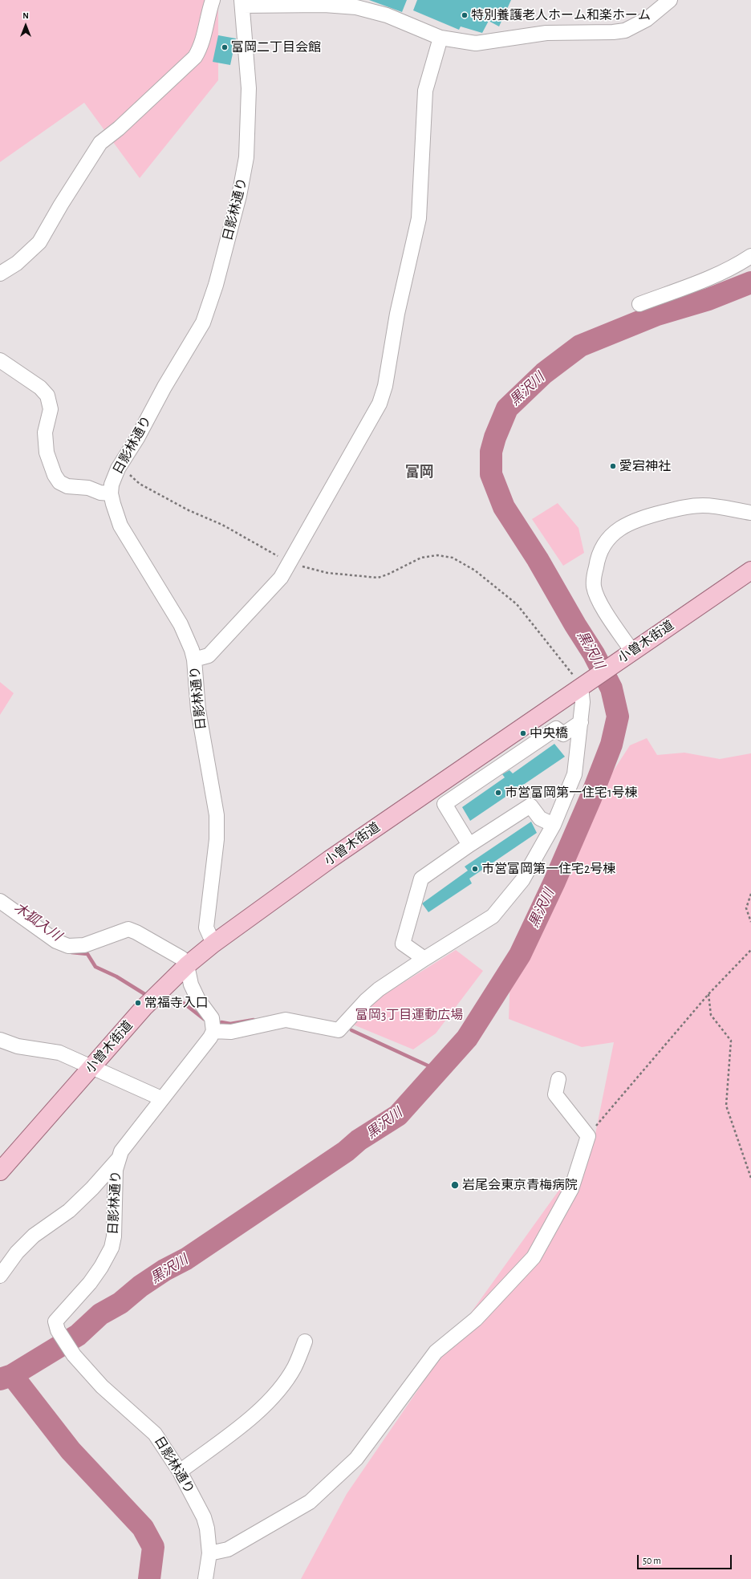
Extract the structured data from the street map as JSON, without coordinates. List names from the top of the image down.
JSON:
{
  "streets": {
    "main road": ["小曽木街道"],
    "street": ["日影林通り"]
  },
  "crossings": [
    ["日影林通り", "小曽木街道"]
  ],
  "districts": ["富岡"],
  "water": ["黒沢川", "木狐入川"],
  "parks": ["富岡3丁目運動広場"],
  "places": [
    "特別養護老人ホーム和楽ホーム",
    "富岡二丁目会館",
    "愛宕神社",
    "中央橋",
    "市営富岡第一住宅1号棟",
    "市営富岡第一住宅2号棟",
    "常福寺入口",
    "岩尾会東京青梅病院"
  ],
  "scale_bar": "50 m",
  "north": "top"
}
